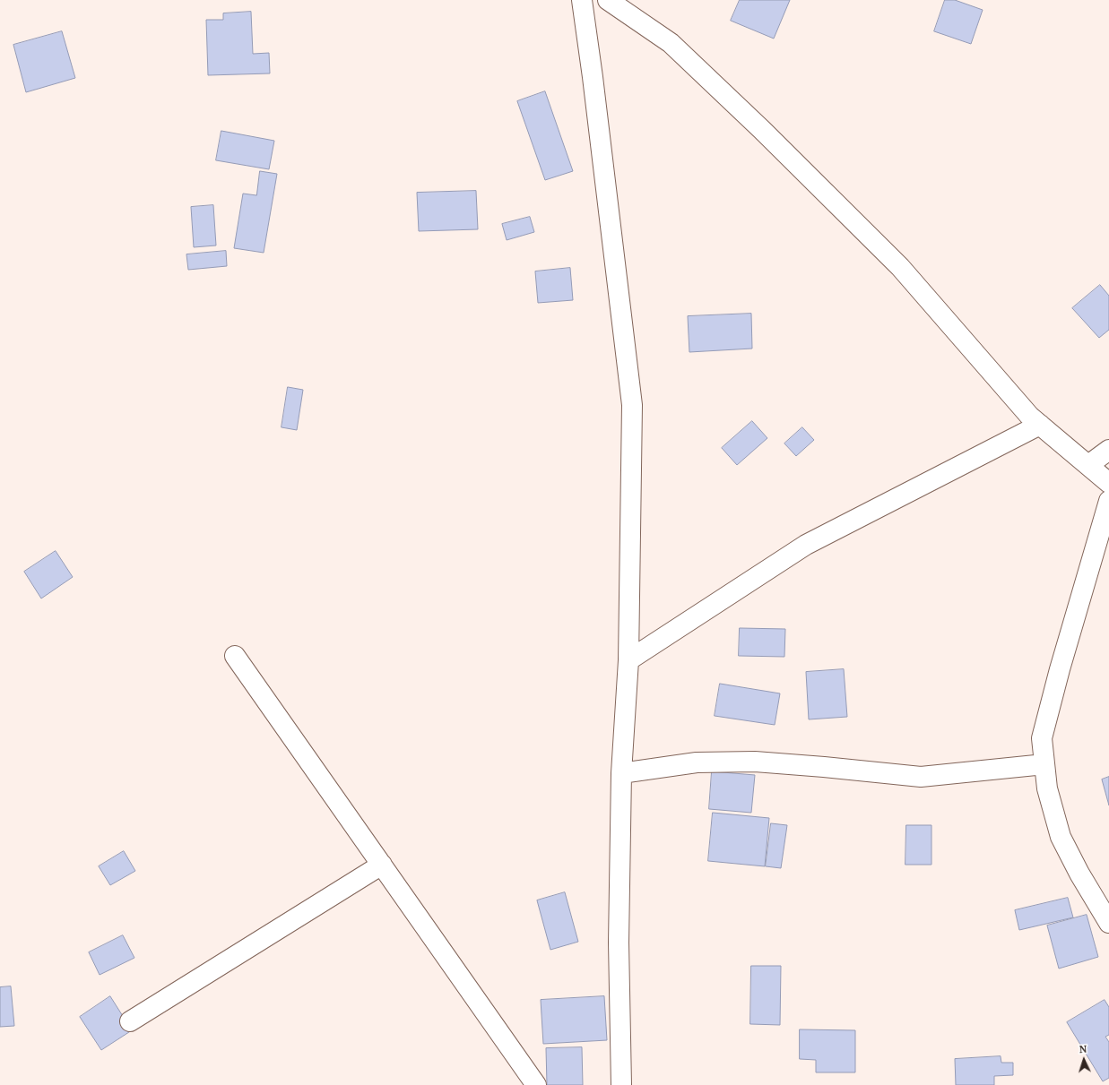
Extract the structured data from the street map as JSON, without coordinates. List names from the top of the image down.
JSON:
{
  "north": "top"
}
